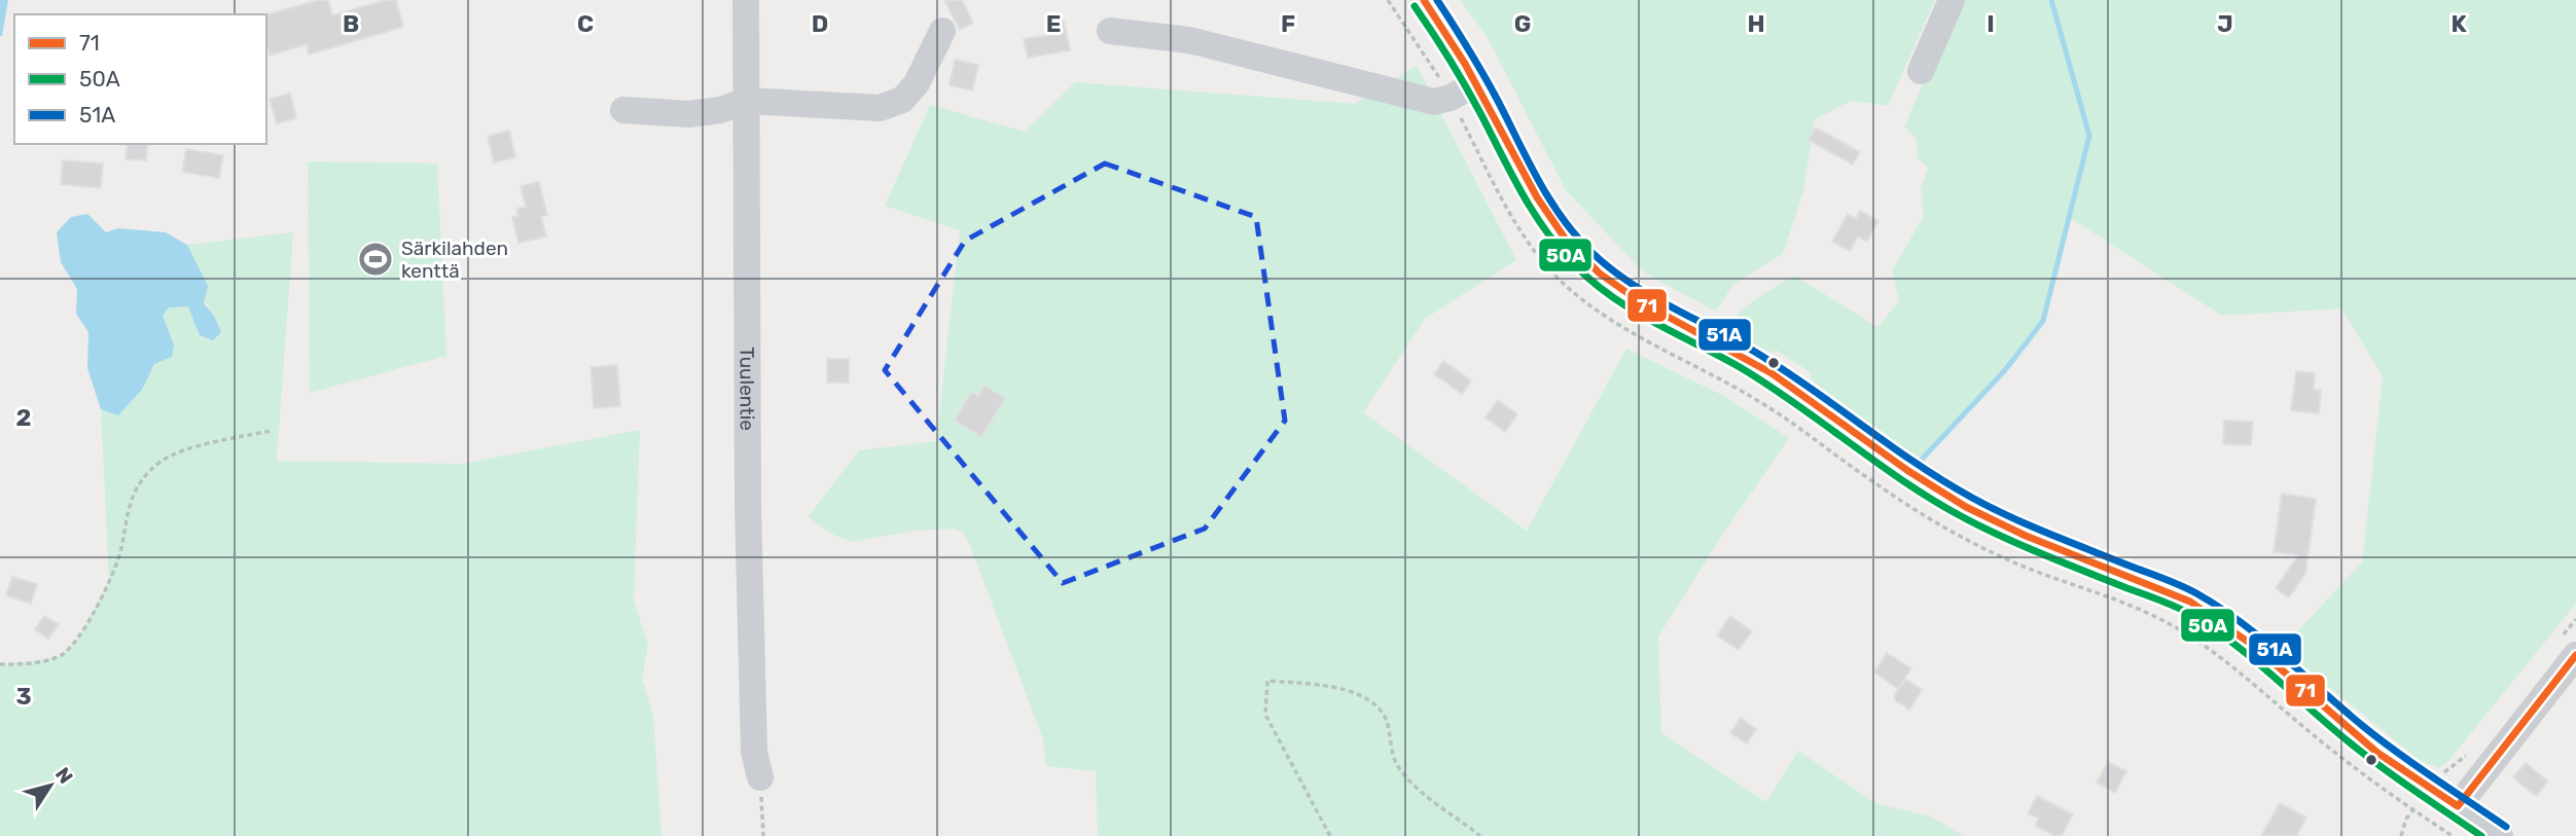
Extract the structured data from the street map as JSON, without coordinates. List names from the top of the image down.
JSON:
{
  "streets": {
    "street": ["Tuulentie"]
  },
  "places": {
    "sports": ["Särkilahden kenttä"]
  },
  "lines": ["transit line 71", "transit line 51A", "transit line 50A"],
  "legend": ["71", "50A", "51A"],
  "north": "top right",
  "grid": {
    "columns": [
      "B",
      "C",
      "D",
      "E",
      "F",
      "G",
      "H",
      "I",
      "J",
      "K"
    ],
    "rows": ["2", "3"]
  }
}
